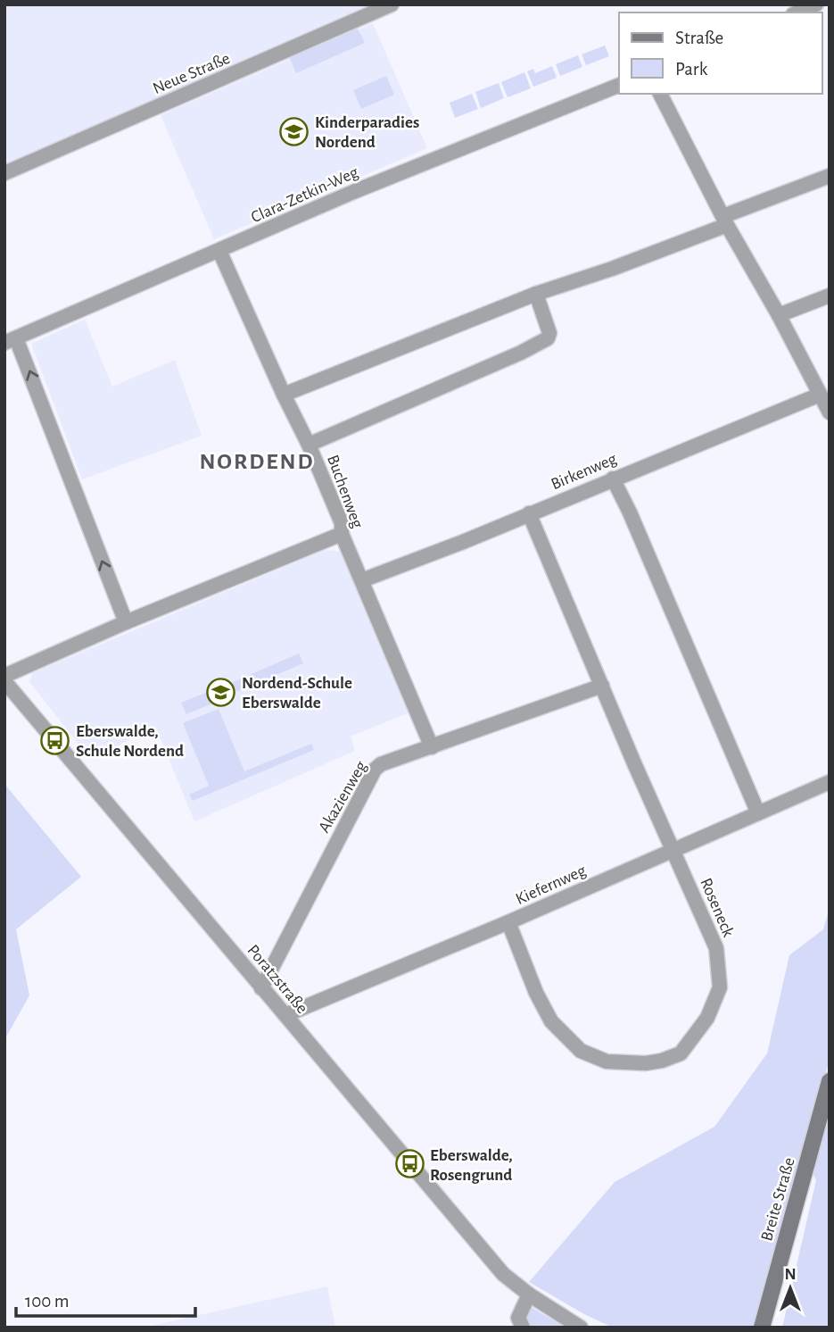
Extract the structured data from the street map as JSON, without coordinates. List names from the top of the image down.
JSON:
{
  "streets": {
    "main road": ["Breite Straße"],
    "street": [
      "Neue Straße",
      "Clara-Zetkin-Weg",
      "Birkenweg",
      "Buchenweg",
      "Akazienweg",
      "Kiefernweg",
      "Roseneck",
      "Poratzstraße"
    ]
  },
  "crossings": [
    ["Clara-Zetkin-Weg", "Buchenweg"],
    ["Birkenweg", "Buchenweg"],
    ["Birkenweg", "Roseneck"],
    ["Buchenweg", "Akazienweg"],
    ["Akazienweg", "Roseneck"],
    ["Akazienweg", "Poratzstraße"],
    ["Kiefernweg", "Roseneck"],
    ["Kiefernweg", "Poratzstraße"]
  ],
  "districts": ["NORDEND"],
  "places": {
    "school or university": ["Kinderparadies Nordend", "Nordend-Schule Eberswalde"],
    "bus stop": ["Eberswalde, Schule Nordend", "Eberswalde, Rosengrund"]
  },
  "legend": ["Straße", "Park"],
  "scale_bar": "100 m",
  "north": "top"
}
